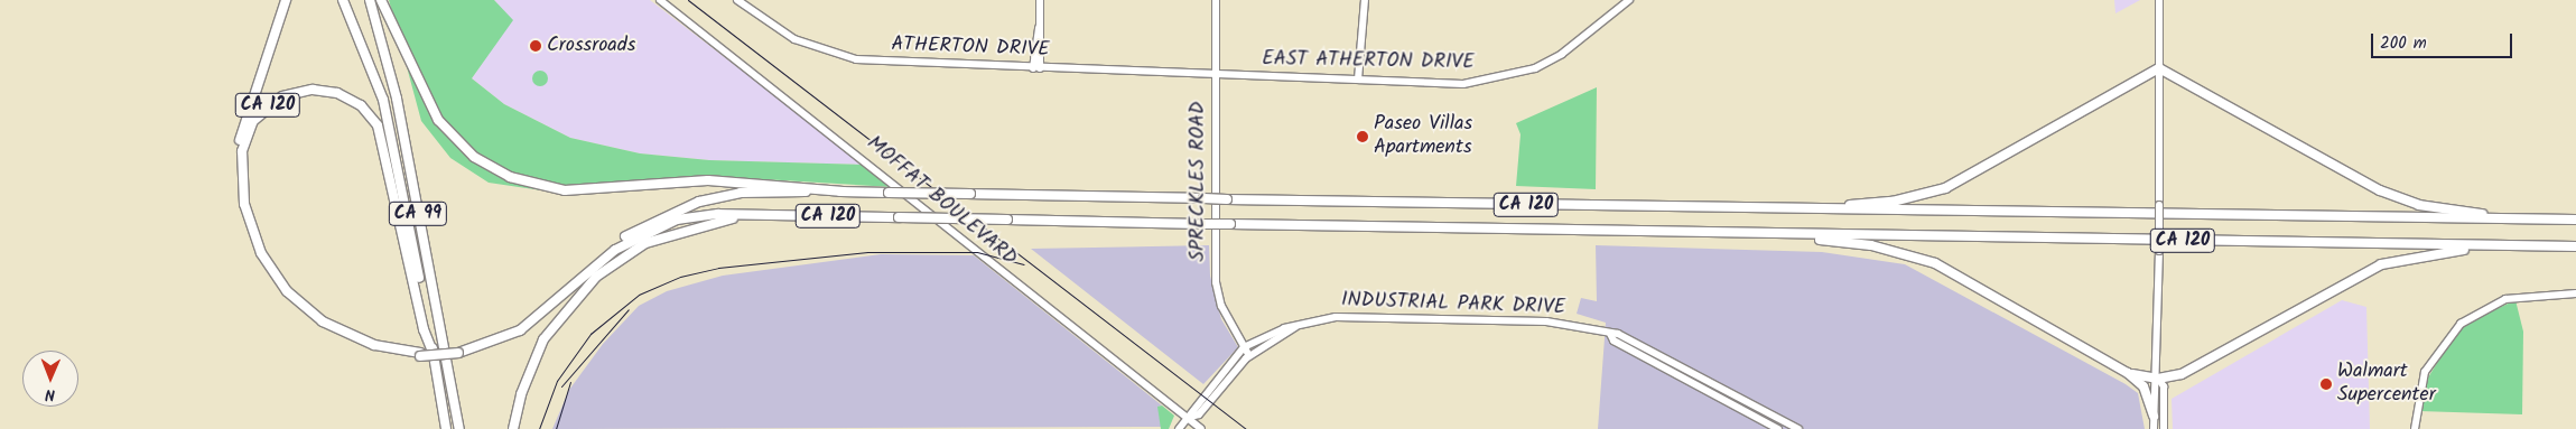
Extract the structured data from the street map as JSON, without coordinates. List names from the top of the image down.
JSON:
{
  "streets": {
    "highway": ["CA 120", "CA 99"],
    "street": [
      "ATHERTON DRIVE",
      "EAST ATHERTON DRIVE",
      "SPRECKLES ROAD",
      "MOFFAT BOULEVARD",
      "INDUSTRIAL PARK DRIVE"
    ]
  },
  "crossings": [
    ["ATHERTON DRIVE", "EAST ATHERTON DRIVE"],
    ["ATHERTON DRIVE", "SPRECKLES ROAD"],
    ["EAST ATHERTON DRIVE", "SPRECKLES ROAD"],
    ["CA 120", "CA 99"],
    ["SPRECKLES ROAD", "INDUSTRIAL PARK DRIVE"],
    ["MOFFAT BOULEVARD", "INDUSTRIAL PARK DRIVE"]
  ],
  "places": ["Crossroads", "Paseo Villas Apartments", "Walmart Supercenter"],
  "scale_bar": "200 m",
  "north": "bottom"
}
